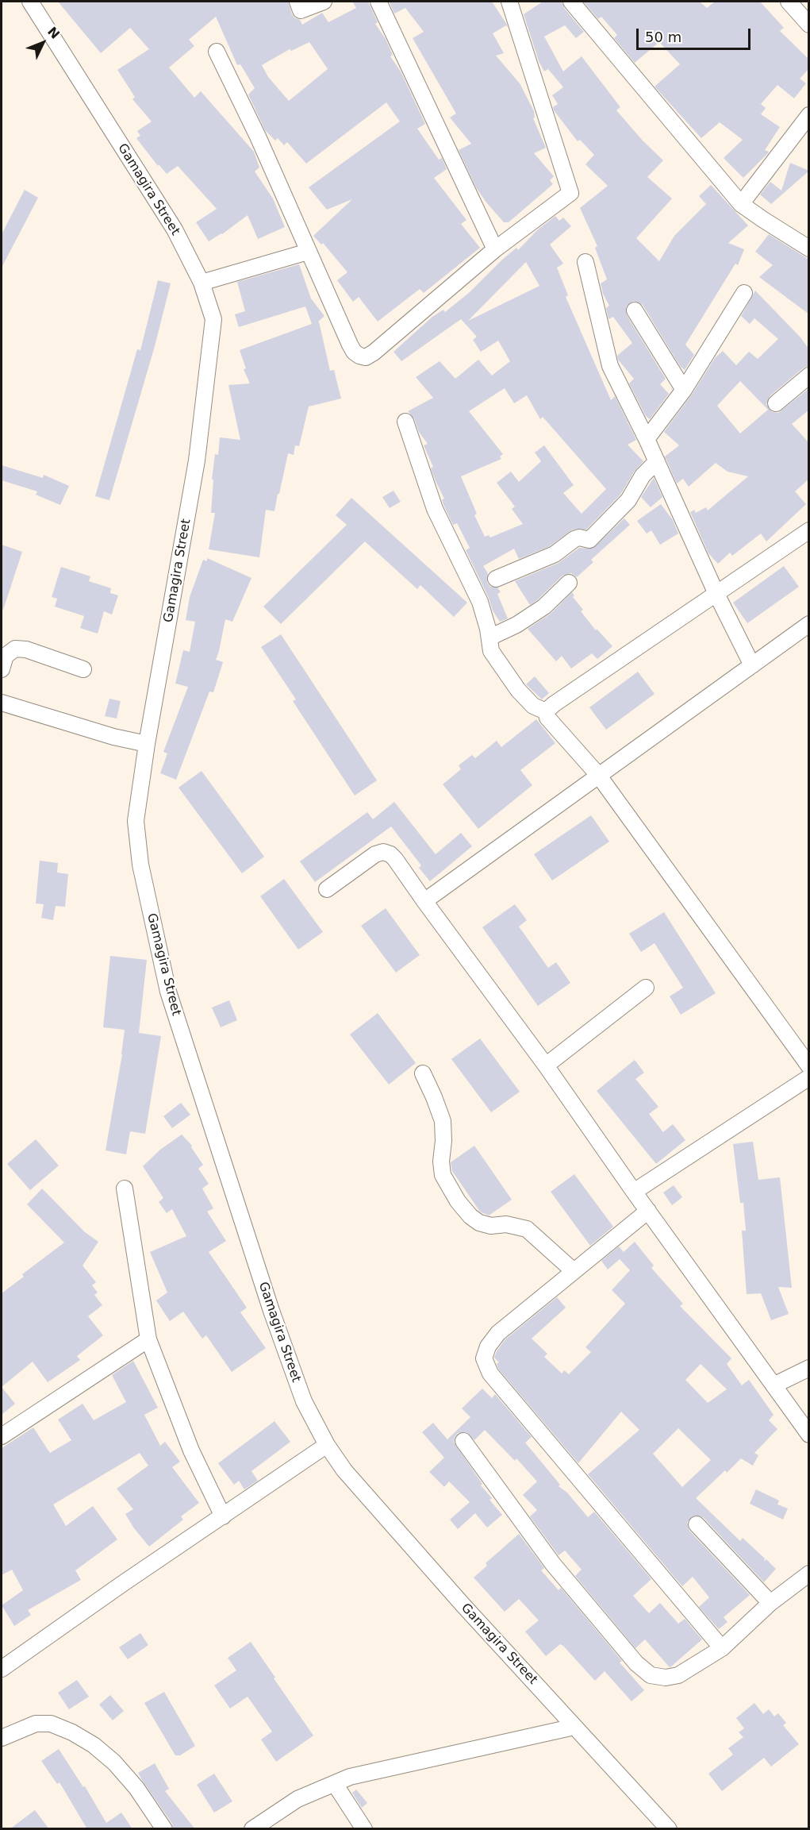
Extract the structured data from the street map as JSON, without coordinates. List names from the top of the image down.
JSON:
{
  "streets": {
    "street": ["Gamagira Street"]
  },
  "scale_bar": "50 m",
  "north": "top right"
}
